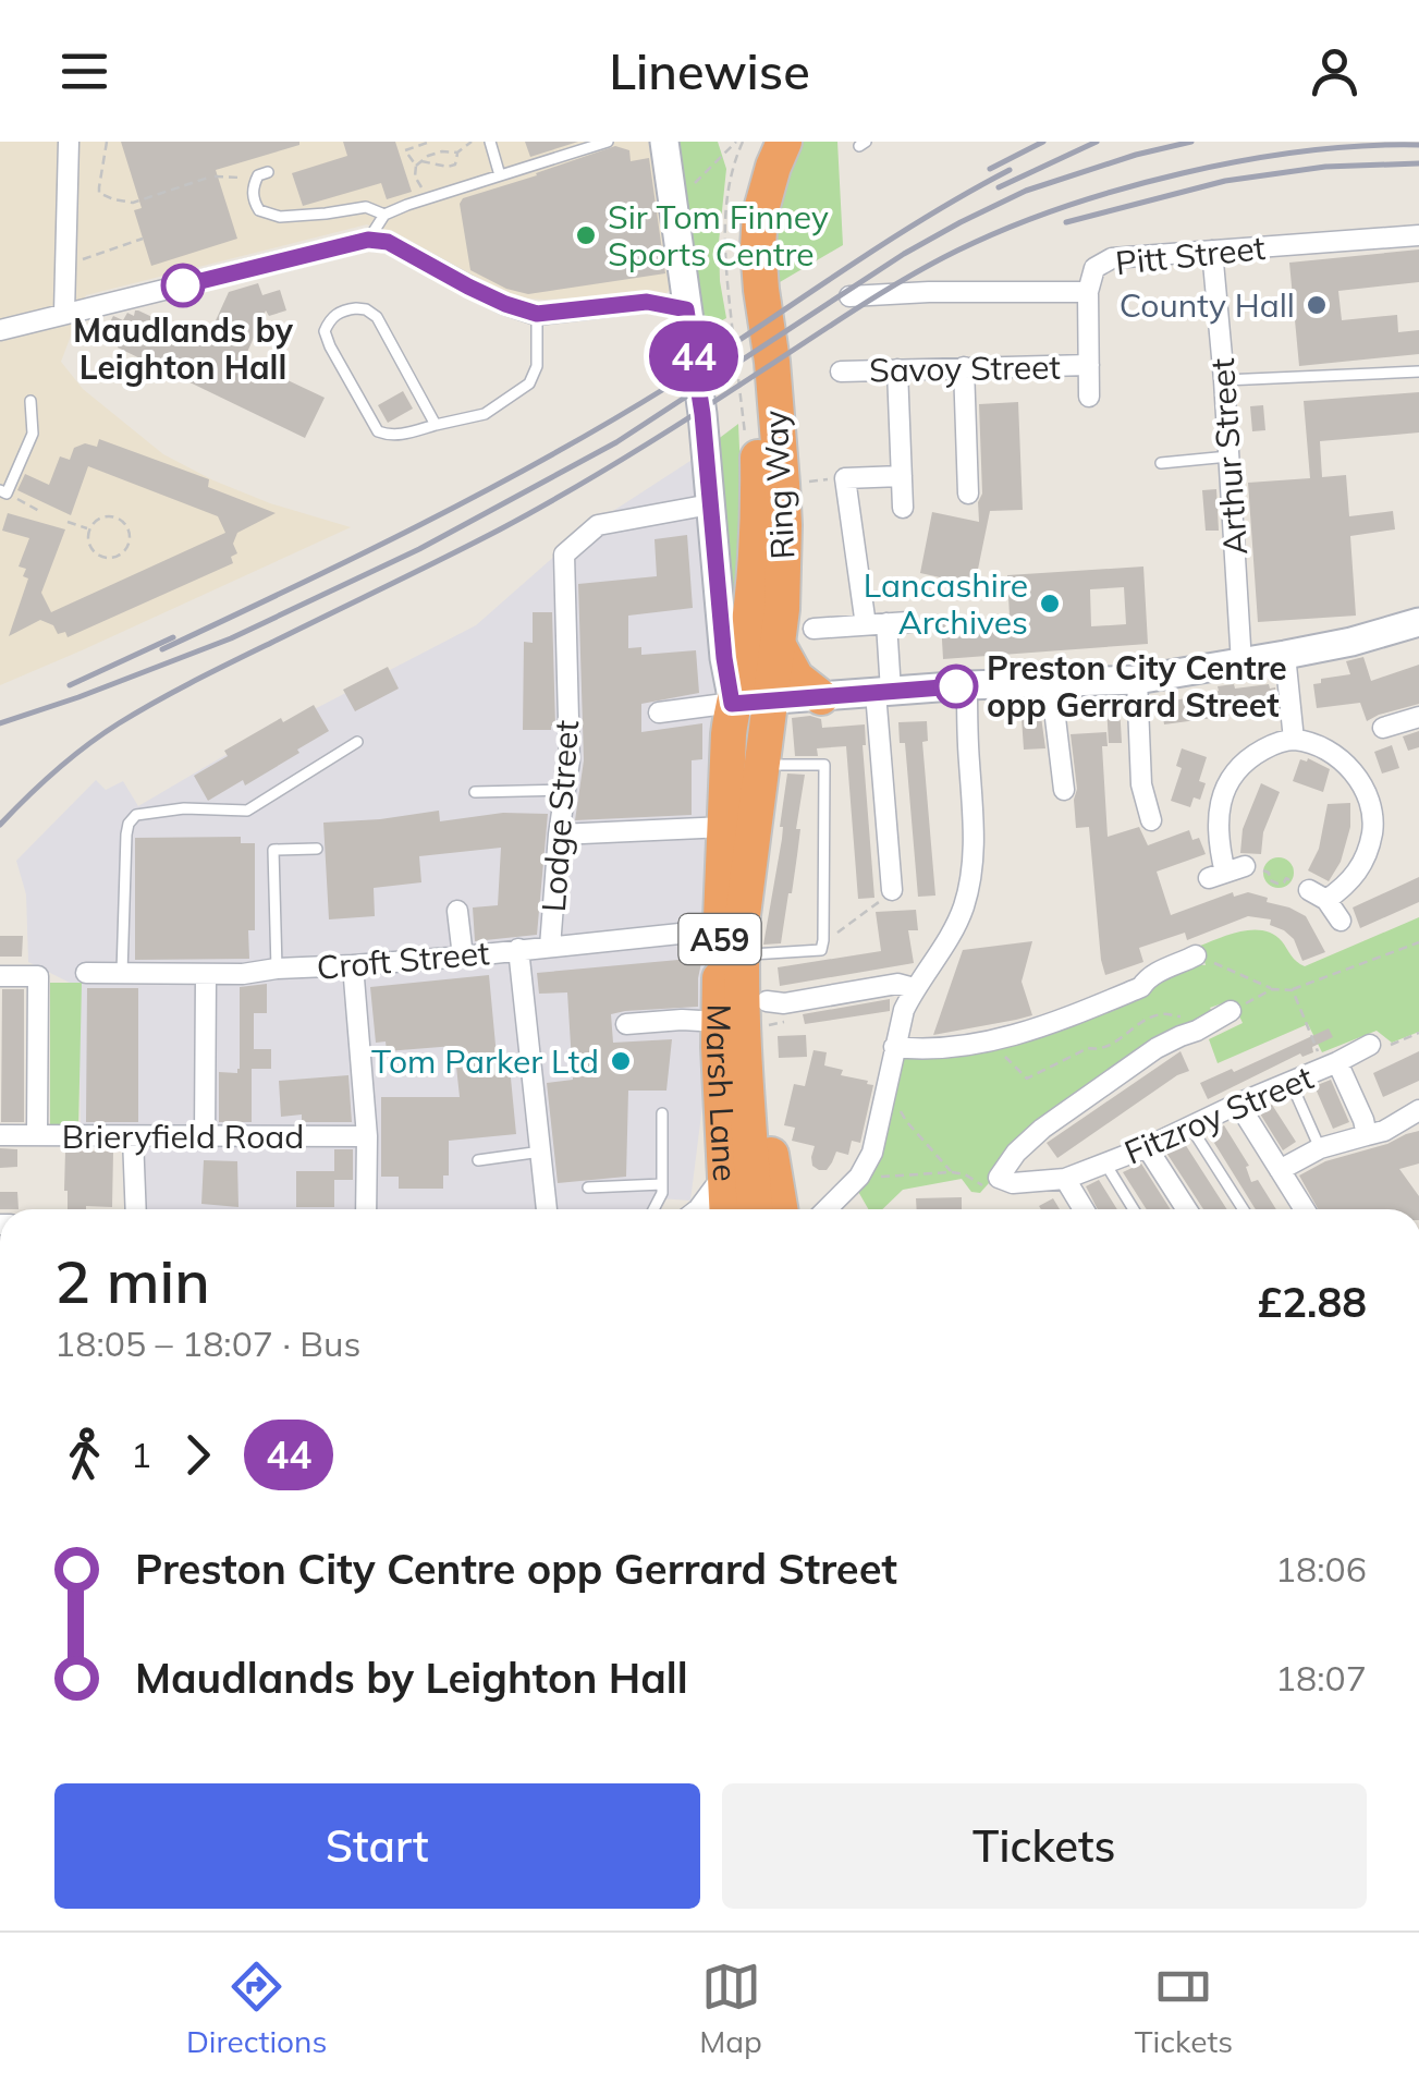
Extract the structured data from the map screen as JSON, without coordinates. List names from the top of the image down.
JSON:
{
  "streets": {
    "highway": ["Ring Way", "A59", "Marsh Lane"],
    "street": [
      "Pitt Street",
      "Savoy Street",
      "Arthur Street",
      "Lodge Street",
      "Croft Street",
      "Fitzroy Street",
      "Brieryfield Road"
    ]
  },
  "crossings": [
    ["Pitt Street", "Arthur Street"],
    ["Ring Way", "Marsh Lane"],
    ["Lodge Street", "Croft Street"],
    ["Lodge Street", "Marsh Lane"],
    ["A59", "Marsh Lane"],
    ["Croft Street", "Marsh Lane"]
  ],
  "places": [
    "Sir Tom Finney Sports Centre",
    "Maudlands by Leighton Hall",
    "County Hall",
    "Lancashire Archives",
    "Preston City Centre opp Gerrard Street",
    "Tom Parker Ltd"
  ],
  "lines": ["bus line 44"],
  "page": {
    "header": "Linewise",
    "on_map": "44",
    "heading": ["2 min", "18:05 – 18:07 · Bus", "£2.88"],
    "legs": ["1", "44"],
    "list": [
      {
        "name": "Preston City Centre opp Gerrard Street",
        "value": "18:06"
      },
      {
        "name": "Maudlands by Leighton Hall",
        "value": "18:07"
      }
    ],
    "buttons": ["Start", "Tickets"],
    "tabs": ["Directions", "Map", "Tickets"]
  }
}
